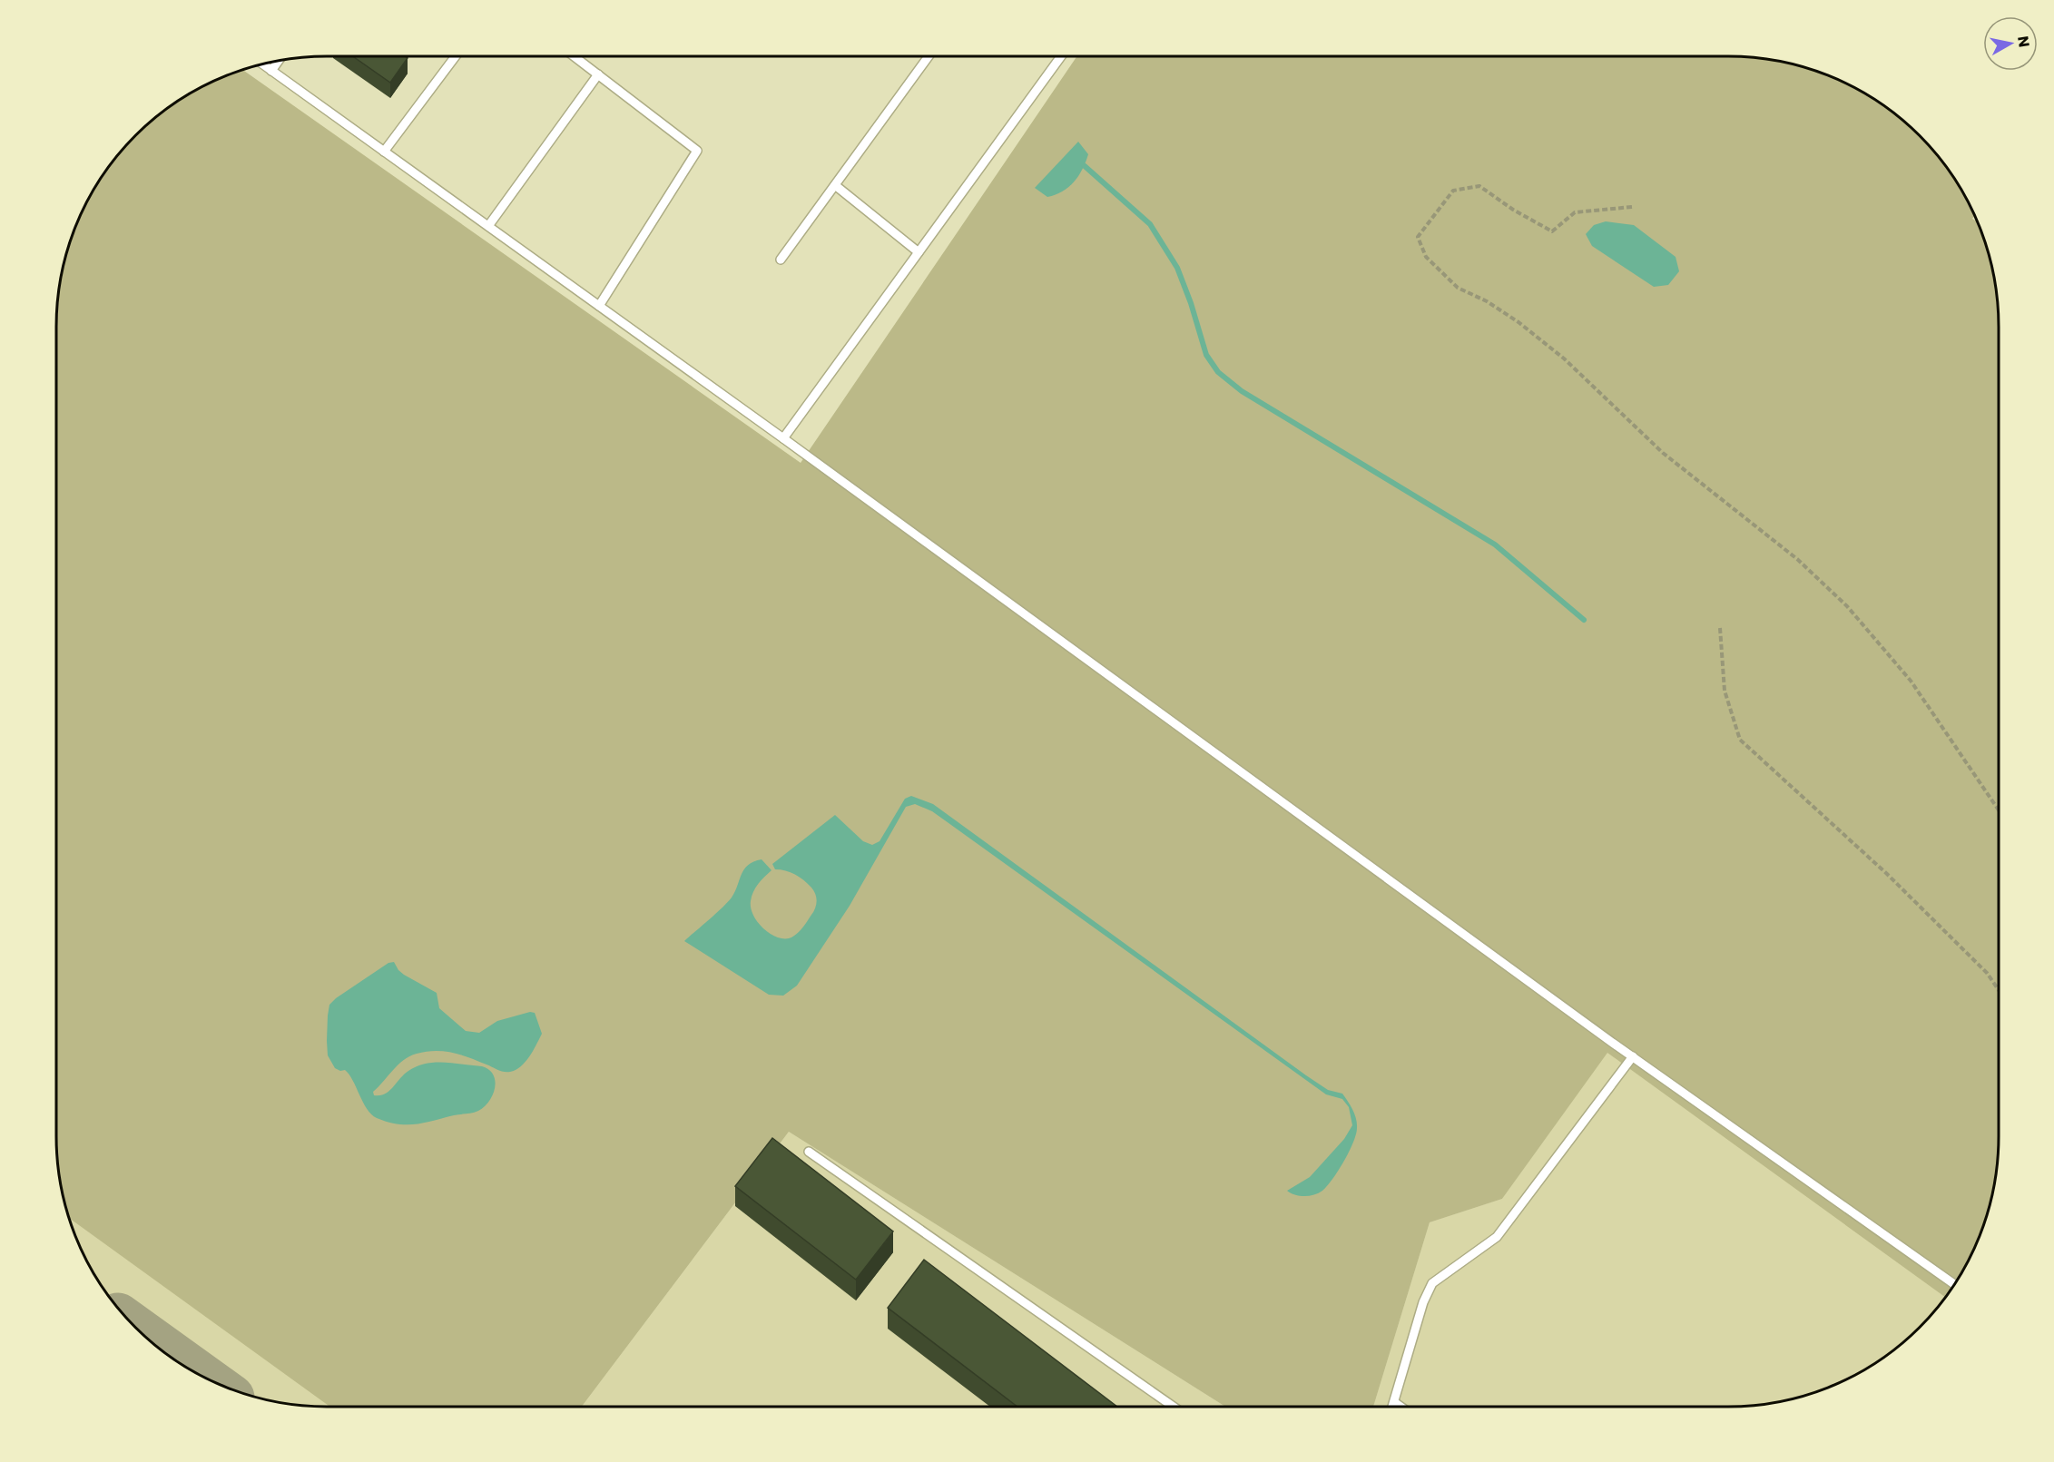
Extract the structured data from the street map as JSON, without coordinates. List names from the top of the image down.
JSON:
{
  "north": "right"
}
